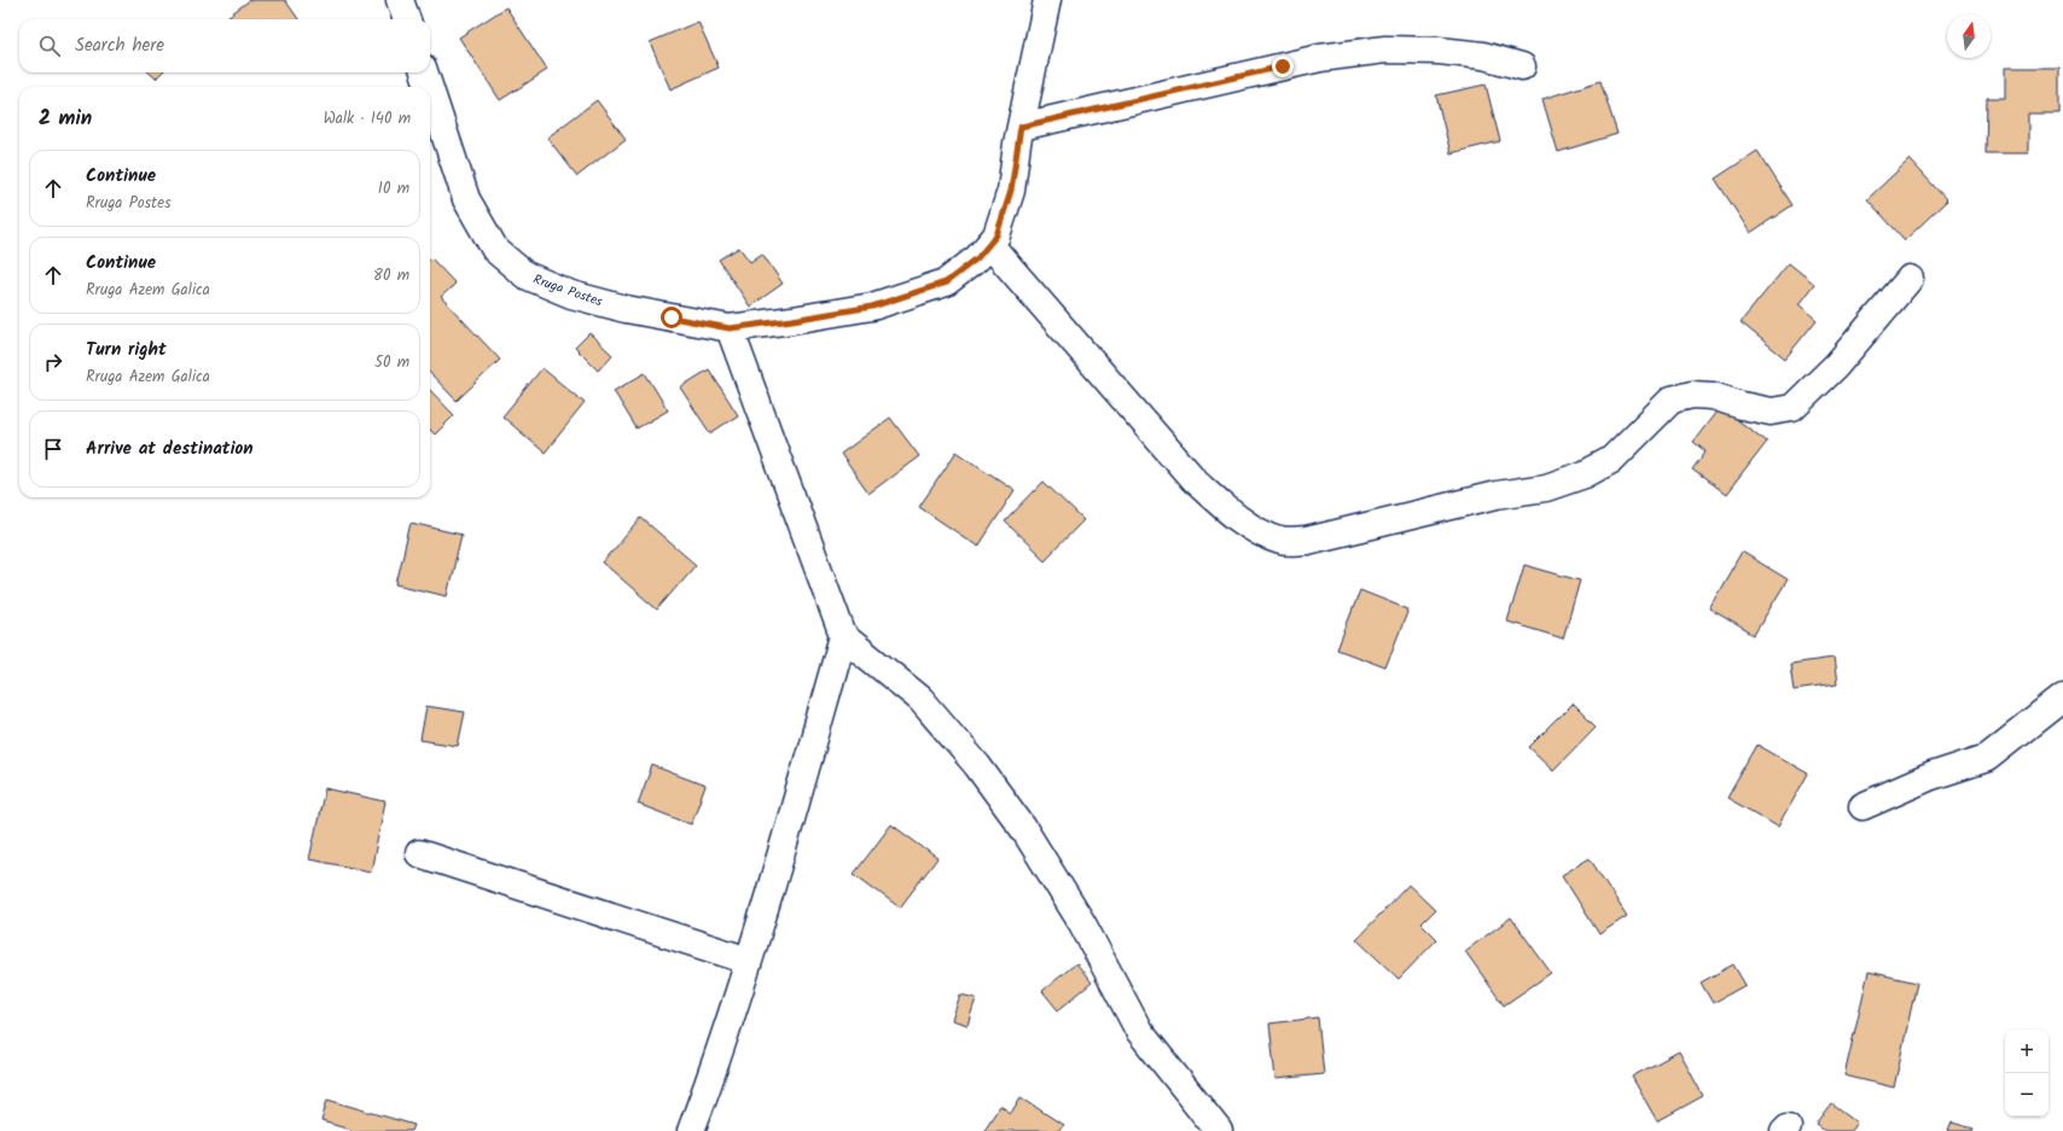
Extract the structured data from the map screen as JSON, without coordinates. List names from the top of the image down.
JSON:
{
  "streets": {
    "street": ["Rruga Postes"]
  },
  "north": "top",
  "page": {
    "search": "Search here",
    "heading": ["2 min", "Walk · 140 m"],
    "list": [
      ["Continue", "Rruga Postes", "10 m"],
      ["Continue", "Rruga Azem Galica", "80 m"],
      ["Turn right", "Rruga Azem Galica", "50 m"],
      "Arrive at destination"
    ],
    "map_buttons": ["+", "−"]
  }
}
